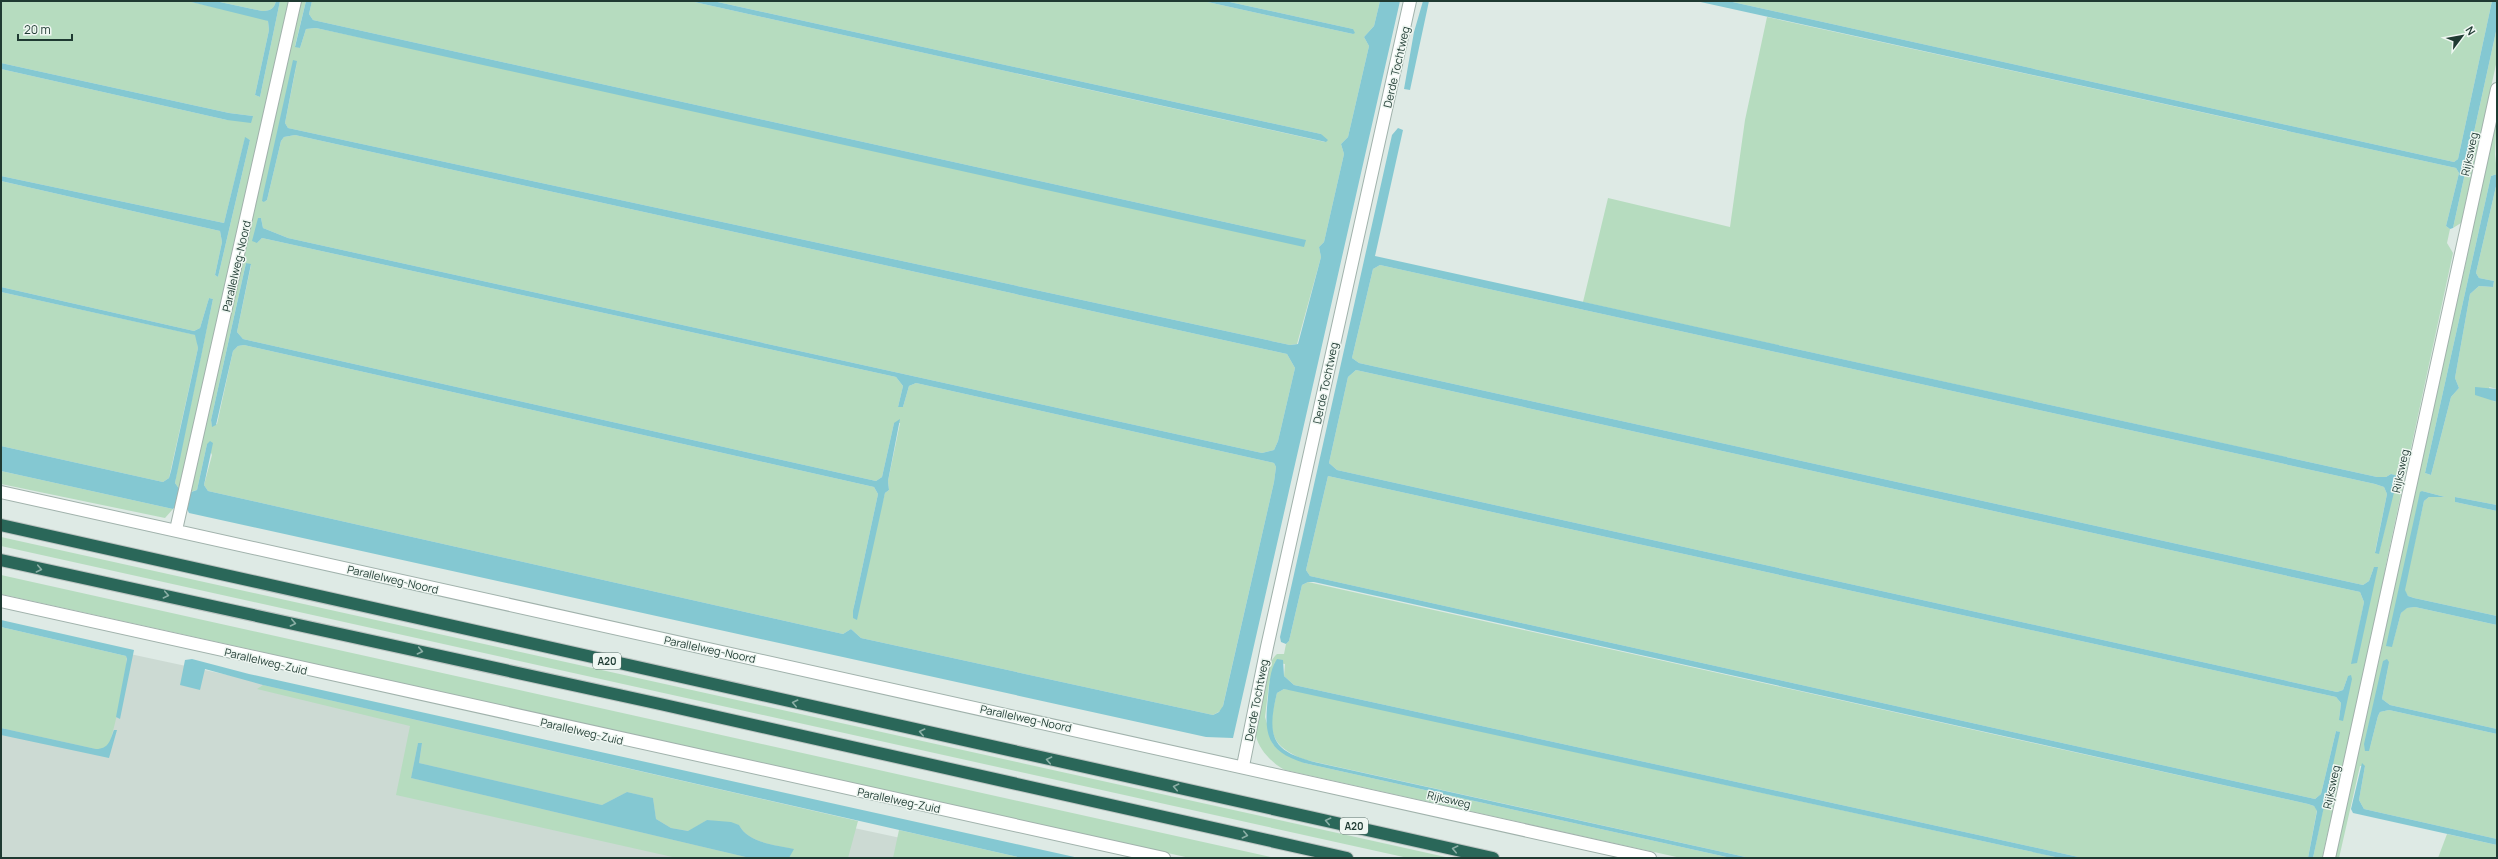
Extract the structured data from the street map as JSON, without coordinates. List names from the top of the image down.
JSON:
{
  "streets": {
    "highway": ["A20"],
    "street": [
      "Derde Tochtweg",
      "Rijksweg",
      "Parallelweg-Noord",
      "Parallelweg-Zuid"
    ]
  },
  "crossings": [
    ["Derde Tochtweg", "Rijksweg"],
    ["Derde Tochtweg", "Parallelweg-Noord"],
    ["Rijksweg", "Parallelweg-Noord"]
  ],
  "scale_bar": "20 m",
  "north": "top right"
}
